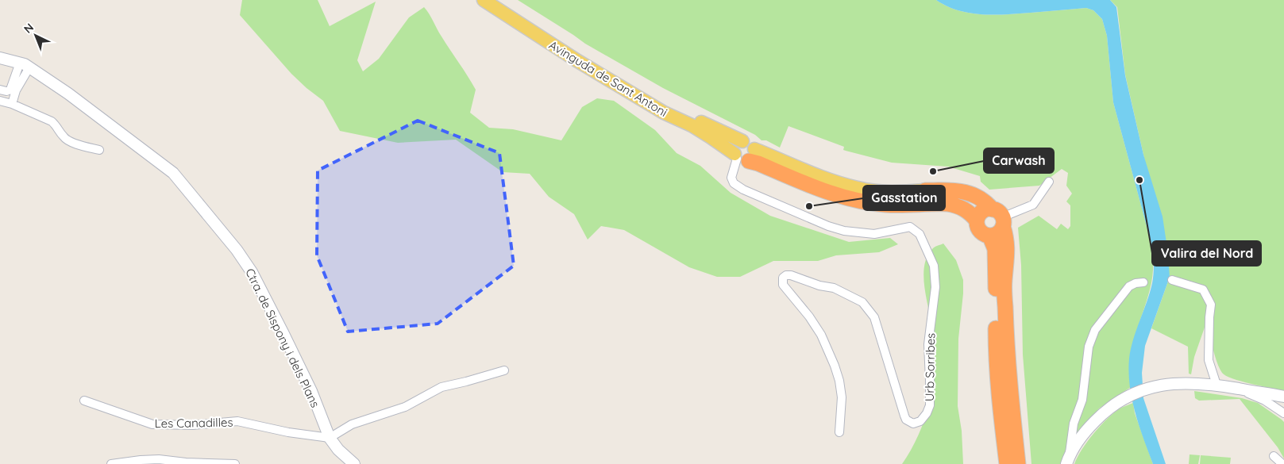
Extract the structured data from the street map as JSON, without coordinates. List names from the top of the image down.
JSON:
{
  "streets": {
    "highway": ["Avinguda de Sant Antoni"],
    "main road": ["Ctra. de Sispony i dels Plans"],
    "street": ["Urb Sorribes", "Les Canadilles"]
  },
  "crossings": [
    ["Avinguda de Sant Antoni", "Urb Sorribes"],
    ["Ctra. de Sispony i dels Plans", "Les Canadilles"]
  ],
  "places": ["Carwash", "Valira del Nord", "Gasstation"],
  "north": "top left"
}
